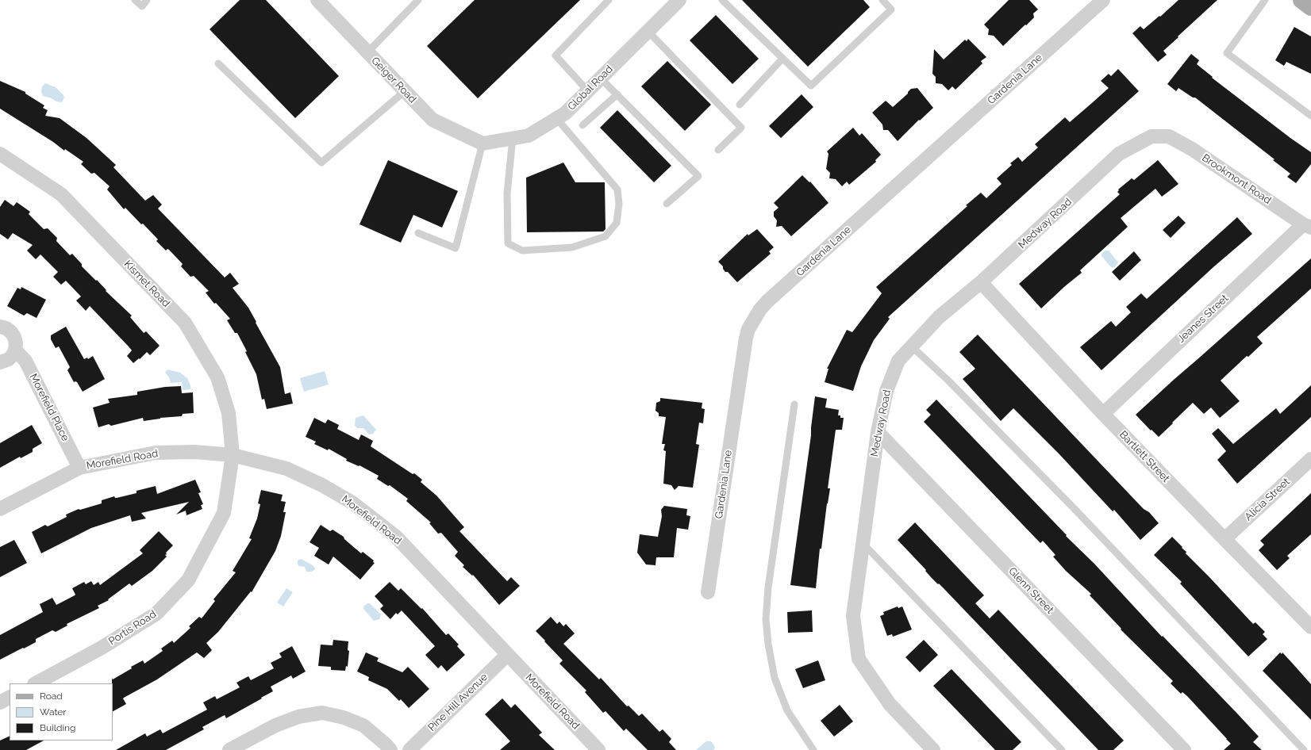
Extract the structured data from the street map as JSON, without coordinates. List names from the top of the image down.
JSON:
{
  "streets": {
    "street": [
      "Gardenia Lane",
      "Geiger Road",
      "Global Road",
      "Brookmont Road",
      "Medway Road",
      "Kismet Road",
      "Jeanes Street",
      "Morefield Place",
      "Bartlett Street",
      "Morefield Road",
      "Alicia Street",
      "Glenn Street",
      "Portis Road",
      "Pine Hill Avenue"
    ]
  },
  "crossings": [
    ["Geiger Road", "Global Road"],
    ["Brookmont Road", "Medway Road"],
    ["Brookmont Road", "Jeanes Street"],
    ["Medway Road", "Bartlett Street"],
    ["Medway Road", "Glenn Street"],
    ["Kismet Road", "Morefield Road"],
    ["Kismet Road", "Portis Road"],
    ["Jeanes Street", "Bartlett Street"],
    ["Morefield Place", "Morefield Road"],
    ["Bartlett Street", "Alicia Street"],
    ["Morefield Road", "Portis Road"],
    ["Morefield Road", "Pine Hill Avenue"]
  ],
  "legend": ["Road", "Water", "Building"]
}
